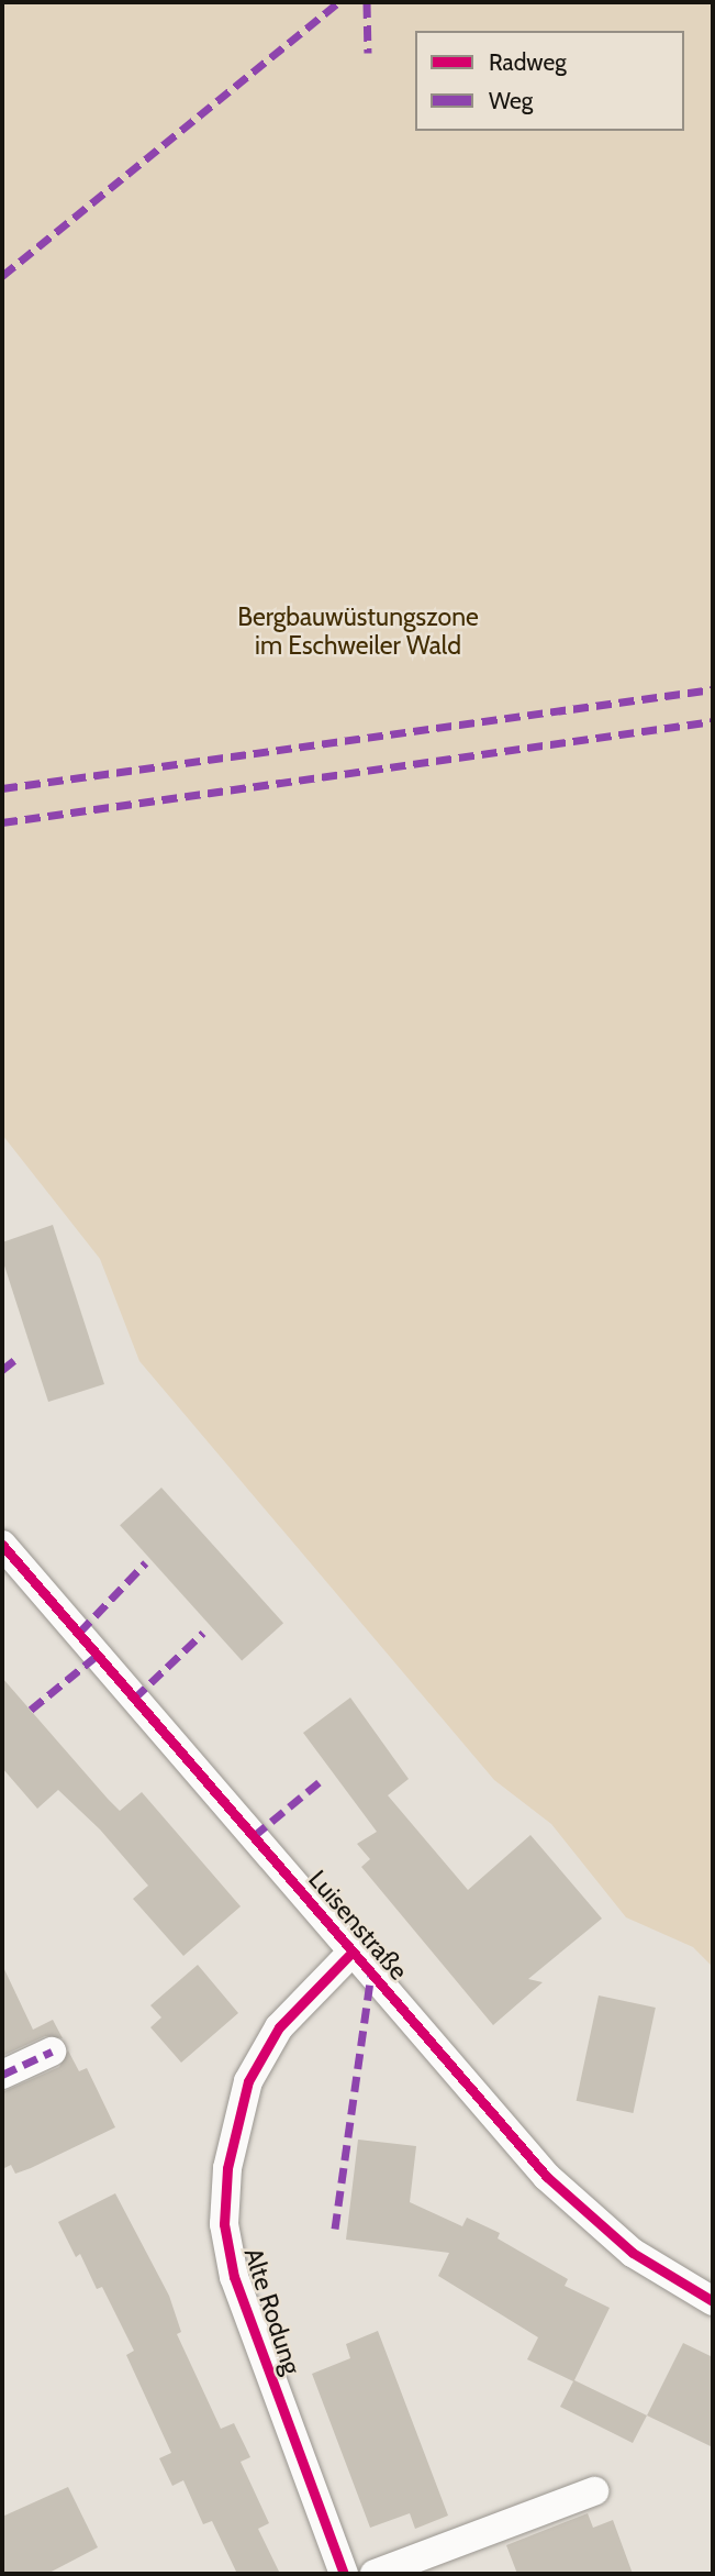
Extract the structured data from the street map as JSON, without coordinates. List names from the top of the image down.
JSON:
{
  "streets": {
    "street": ["Luisenstraße", "Alte Rodung"]
  },
  "crossings": [
    ["Luisenstraße", "Alte Rodung"]
  ],
  "parks": ["Bergbauwüstungszone im Eschweiler Wald"],
  "legend": ["Radweg", "Weg"]
}
